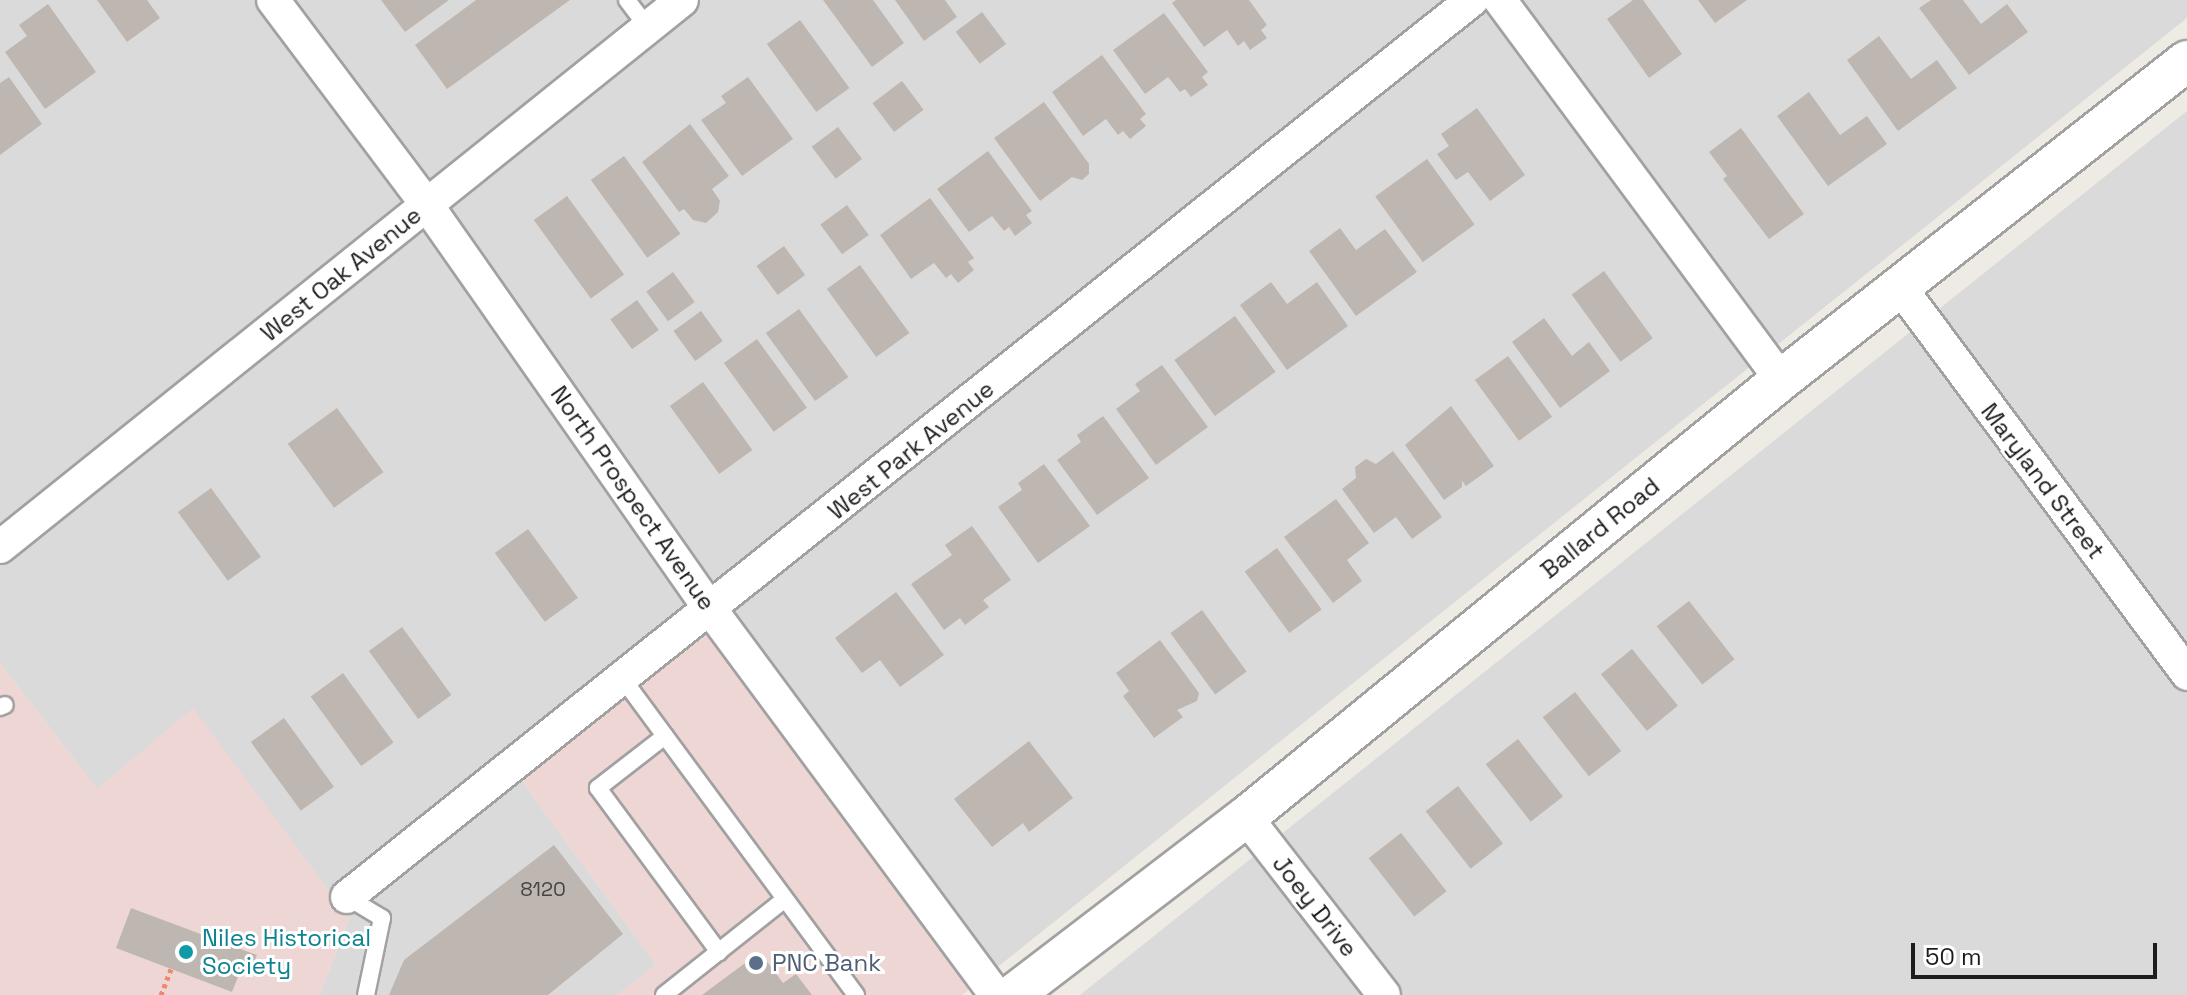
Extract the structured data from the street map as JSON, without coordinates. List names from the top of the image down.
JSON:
{
  "streets": {
    "street": [
      "West Oak Avenue",
      "West Park Avenue",
      "Maryland Street",
      "North Prospect Avenue",
      "Ballard Road",
      "Joey Drive"
    ]
  },
  "crossings": [
    ["West Oak Avenue", "North Prospect Avenue"],
    ["West Park Avenue", "North Prospect Avenue"],
    ["Maryland Street", "Ballard Road"],
    ["Ballard Road", "Joey Drive"]
  ],
  "places": ["Niles Historical Society", "PNC Bank"],
  "house_numbers": ["8120"],
  "scale_bar": "50 m"
}
